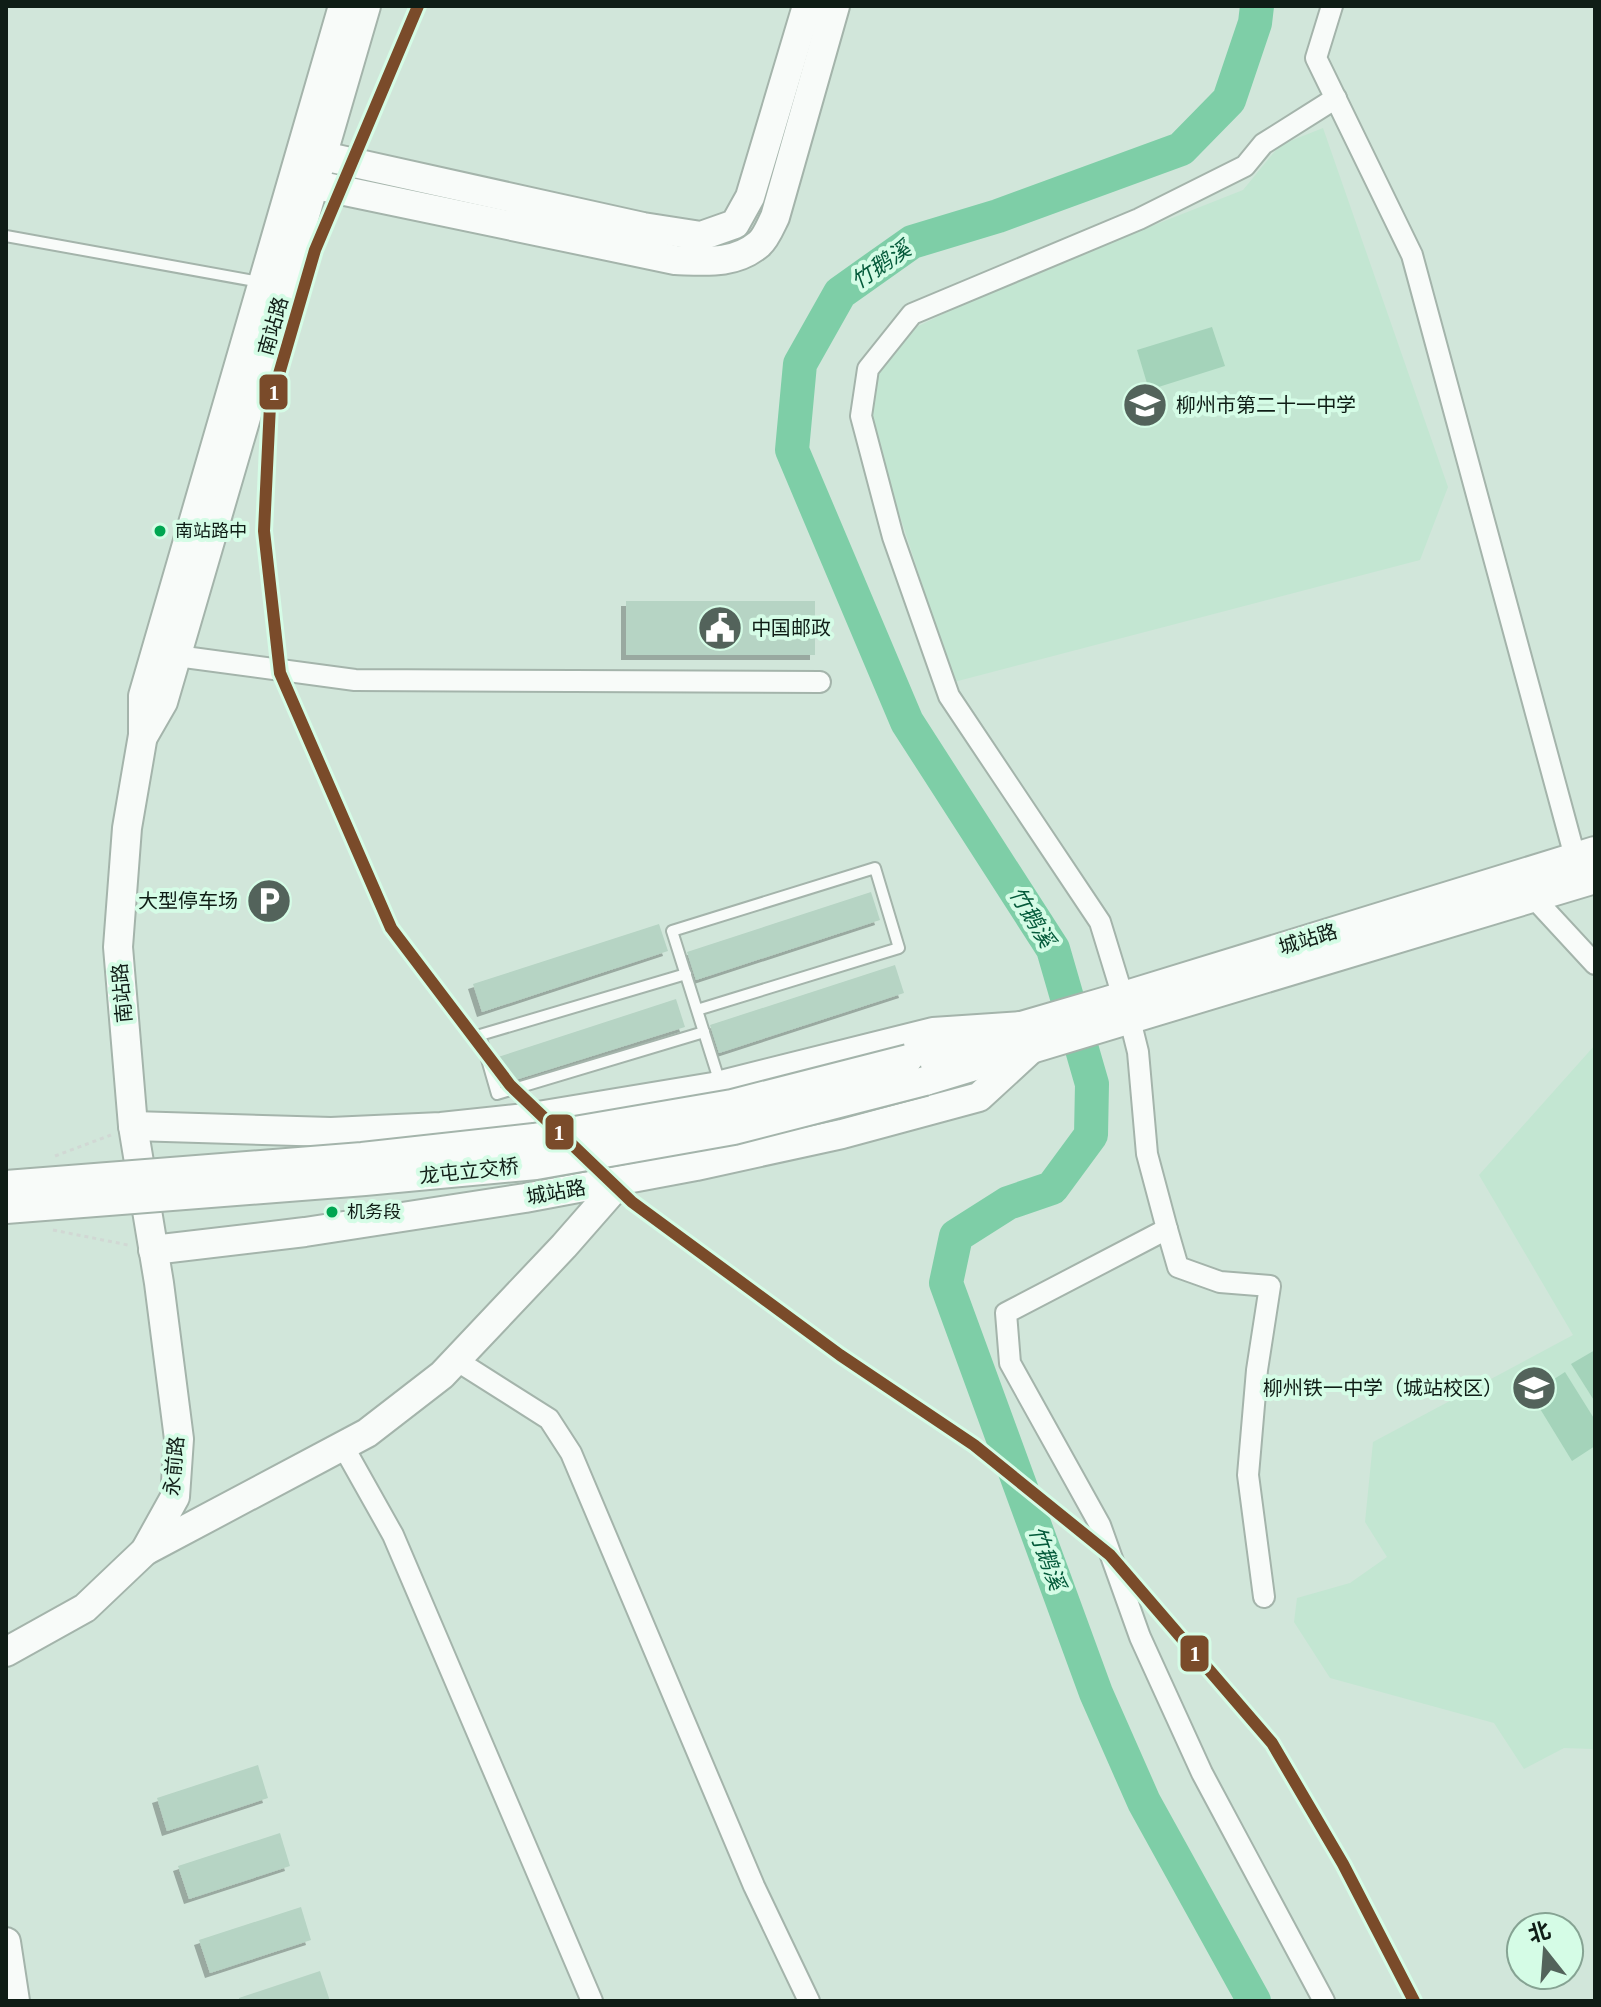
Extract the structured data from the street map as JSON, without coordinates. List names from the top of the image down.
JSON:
{
  "streets": {
    "main road": [
      "南站路",
      "城站路",
      "龙屯立交桥",
      "永前路"
    ]
  },
  "crossings": [
    ["南站路", "城站路"],
    ["南站路", "永前路"],
    ["城站路", "龙屯立交桥"],
    ["城站路", "永前路"]
  ],
  "water": ["竹鹅溪"],
  "places": {
    "school or university": ["柳州市第二十一中学", "柳州铁一中学（城站校区）"],
    "other": ["南站路中", "机务段"],
    "public building": ["中国邮政"],
    "parking": ["大型停车场"]
  },
  "lines": ["transit line 1"],
  "north": "top"
}
